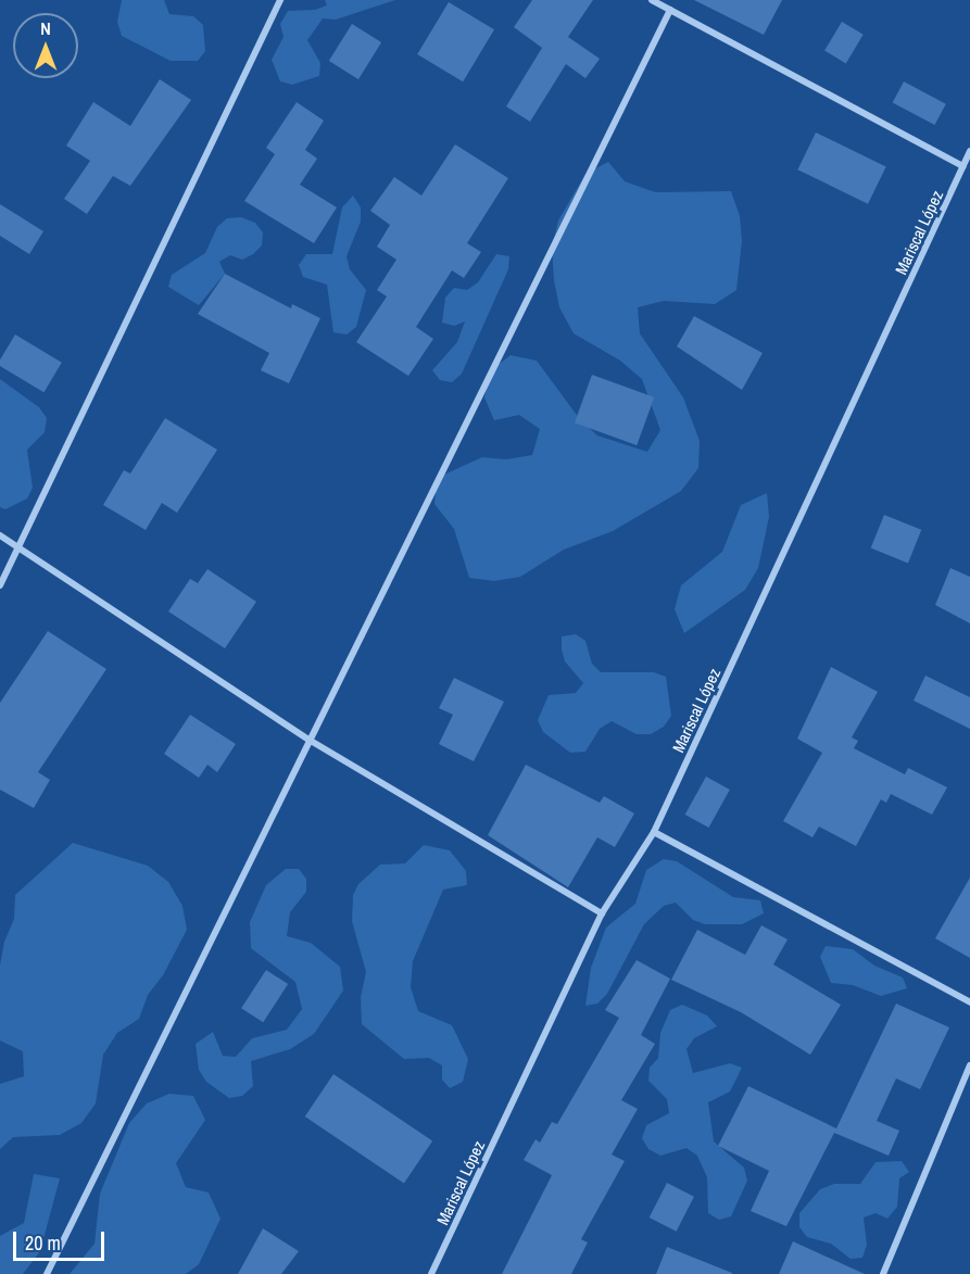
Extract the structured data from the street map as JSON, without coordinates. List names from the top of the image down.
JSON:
{
  "streets": {
    "street": ["Mariscal López"]
  },
  "scale_bar": "20 m",
  "north": "top"
}
